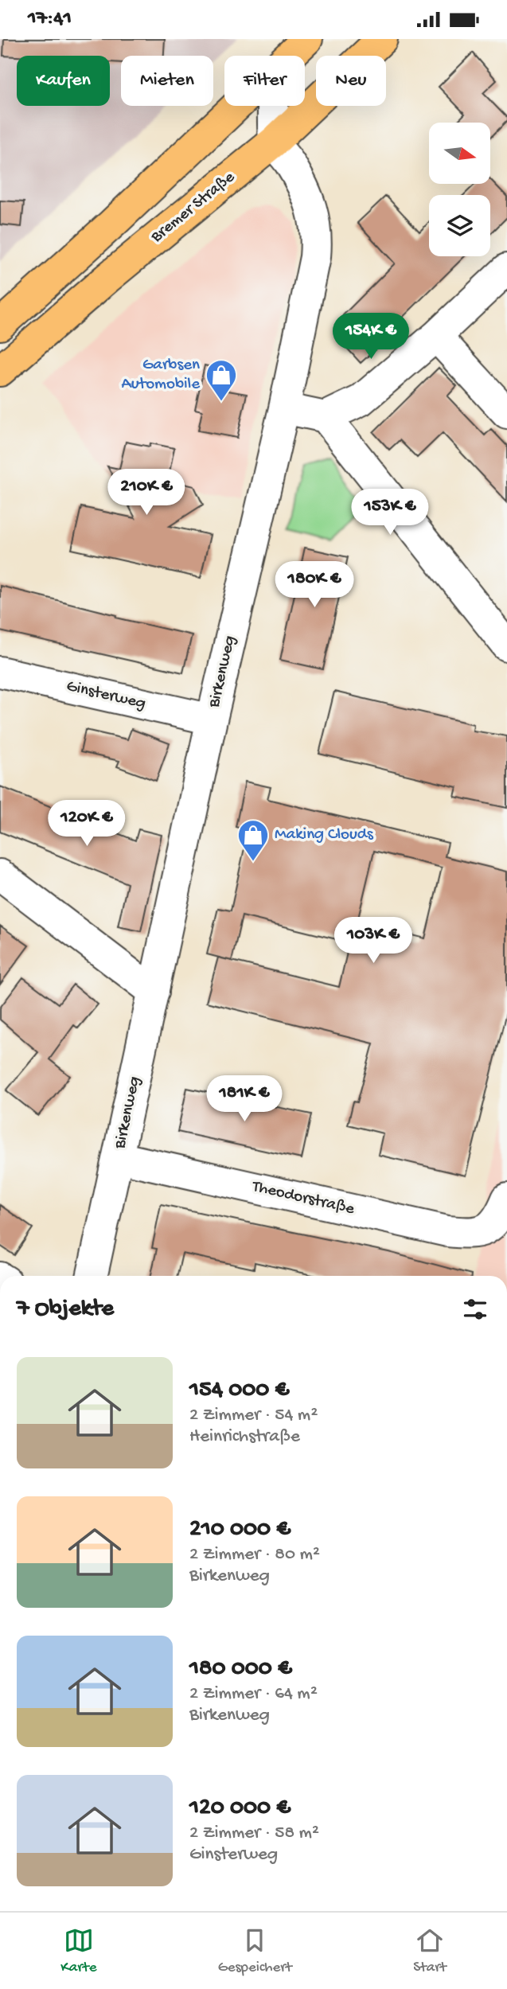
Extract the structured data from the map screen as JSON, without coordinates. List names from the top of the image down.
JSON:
{
  "streets": {
    "main road": ["Bremer Straße"],
    "street": ["Birkenweg", "Ginsterweg", "Theodorstraße"]
  },
  "crossings": [
    ["Bremer Straße", "Birkenweg"],
    ["Birkenweg", "Ginsterweg"],
    ["Birkenweg", "Theodorstraße"]
  ],
  "places": {
    "shop": ["Garbsen Automobile", "Making Clouds"]
  },
  "north": "right",
  "page": {
    "status": "17:41",
    "chip": [
      "Kaufen",
      "Mieten",
      "Filter",
      "Neu"
    ],
    "price": [
      "154K €",
      "210K €",
      "153K €",
      "180K €",
      "120K €",
      "103K €",
      "181K €"
    ],
    "heading": "7 Objekte",
    "list": [
      {
        "name": "154 000 €",
        "note": "2 Zimmer · 54 m² · Heinrichstraße"
      },
      {
        "name": "210 000 €",
        "note": "2 Zimmer · 80 m² · Birkenweg"
      },
      {
        "name": "180 000 €",
        "note": "2 Zimmer · 64 m² · Birkenweg"
      },
      {
        "name": "120 000 €",
        "note": "2 Zimmer · 58 m² · Ginsterweg"
      }
    ],
    "tabs": ["Karte", "Gespeichert", "Start"]
  }
}
